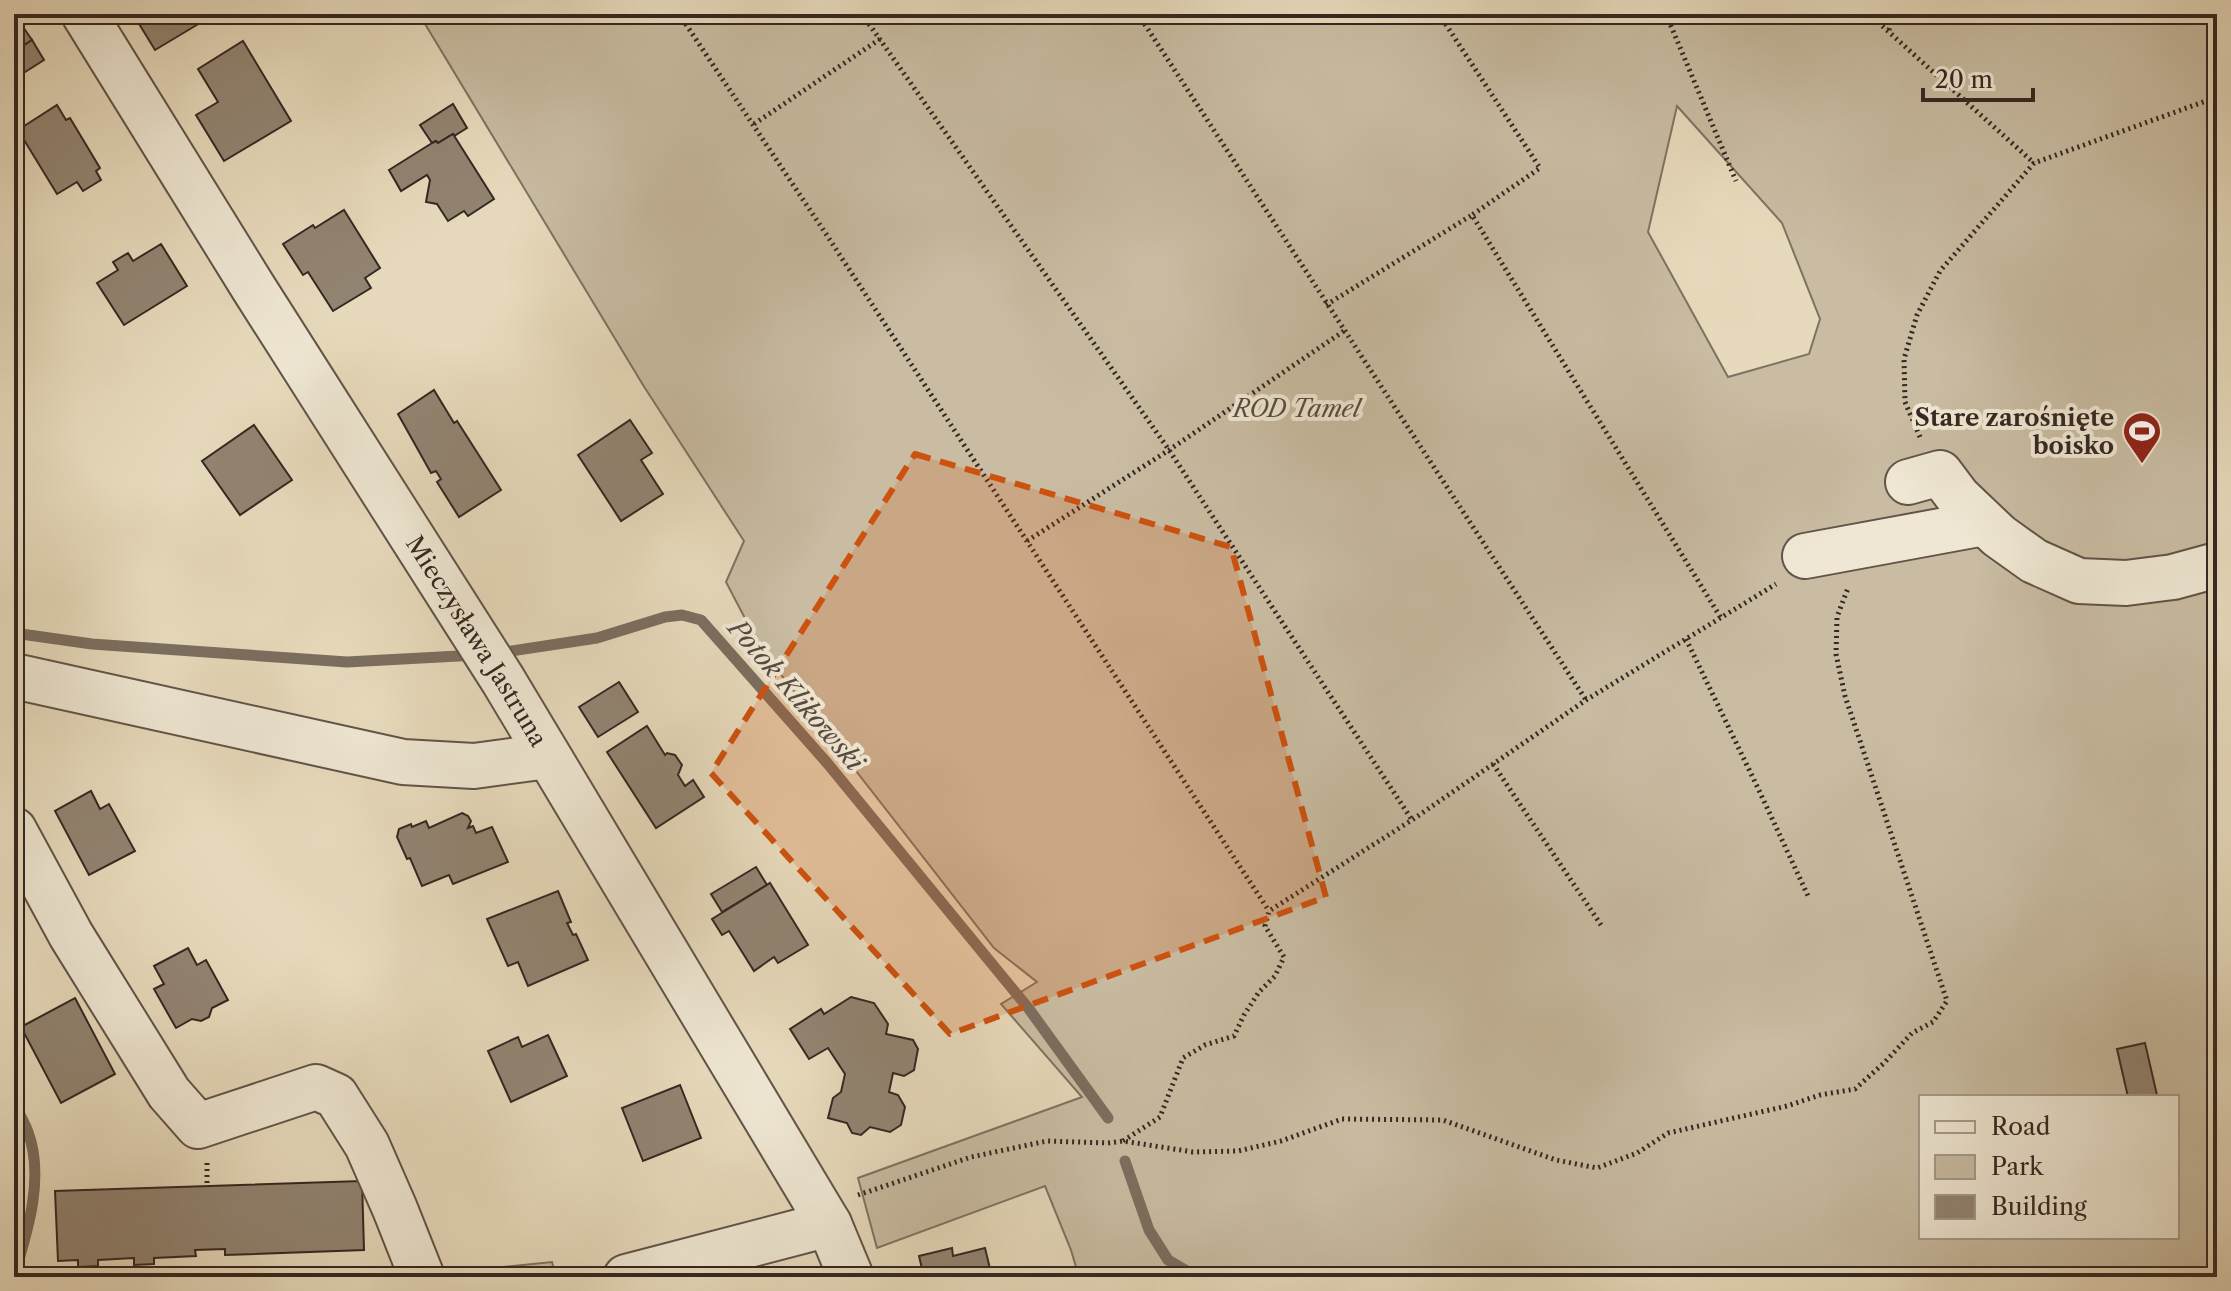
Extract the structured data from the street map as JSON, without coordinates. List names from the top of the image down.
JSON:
{
  "streets": {
    "street": ["Mieczysława Jastruna"]
  },
  "water": ["Potok Klikowski"],
  "parks": ["ROD Tamel"],
  "places": {
    "sports": ["Stare zarośnięte boisko"]
  },
  "legend": ["Road", "Park", "Building"],
  "scale_bar": "20 m"
}
